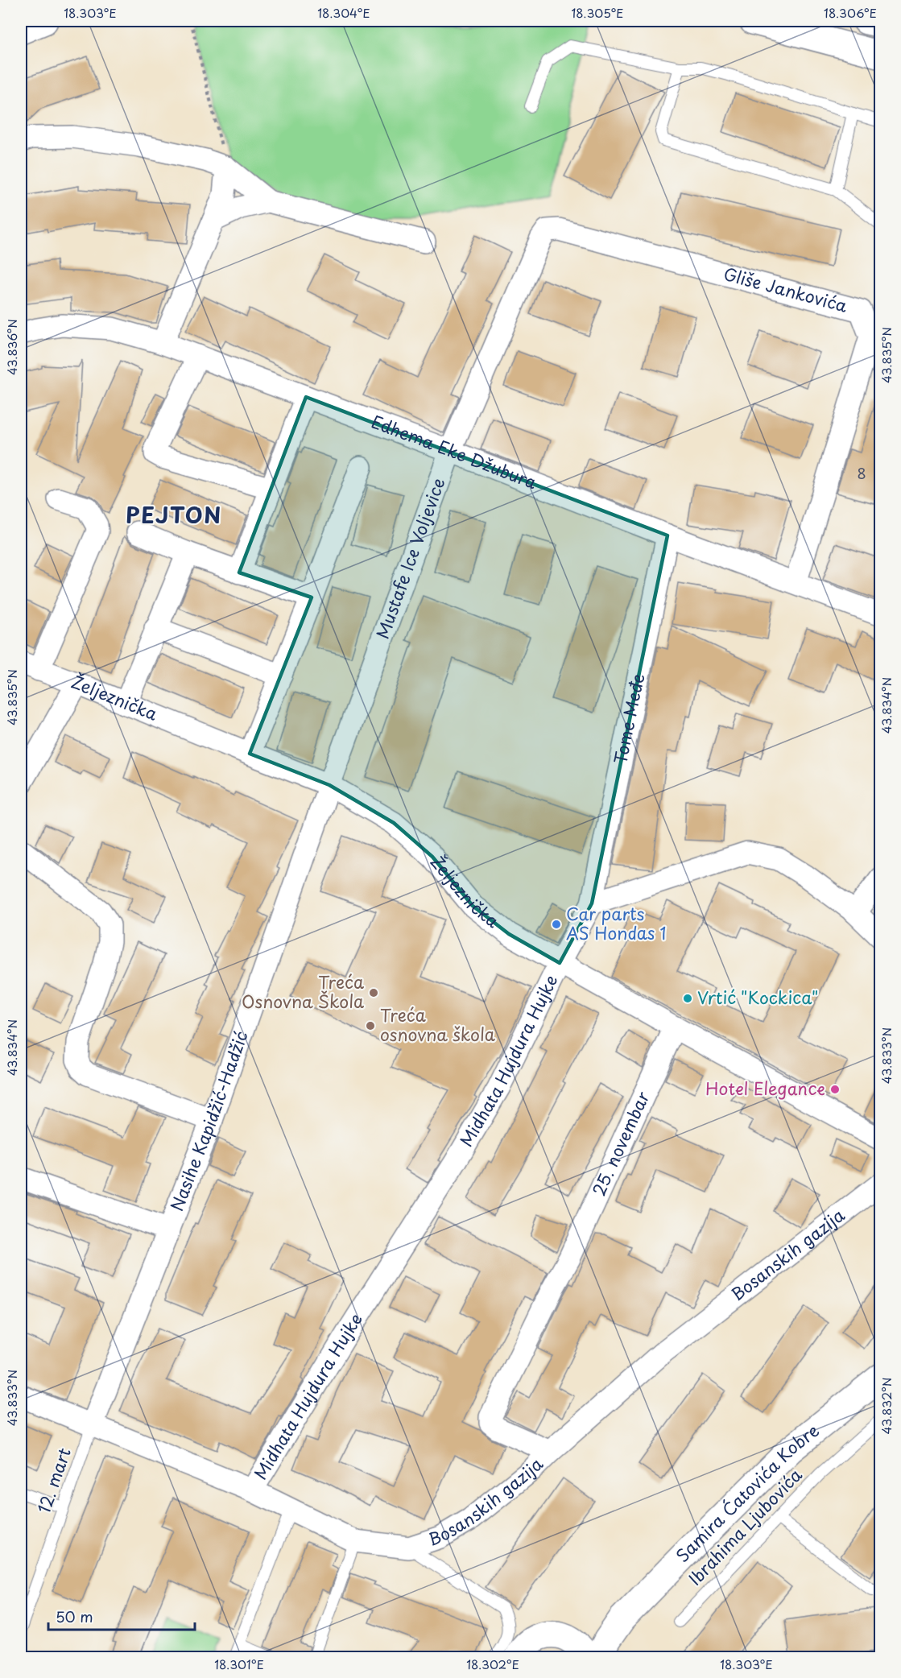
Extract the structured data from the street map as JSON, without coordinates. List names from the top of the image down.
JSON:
{
  "streets": {
    "main road": ["Samira Ćatovića Kobre"],
    "street": [
      "Gliše Jankovića",
      "Edhema Eke Džubura",
      "Mustafe Ice Voljevice",
      "Željeznička",
      "Tome Međe",
      "Midhata Hujdura Hujke",
      "Nasihe Kapidžić-Hadžić",
      "25. novembar",
      "Bosanskih gazija"
    ],
    "lane": ["12. mart", "Ibrahima Ljubovića"]
  },
  "crossings": [
    ["Gliše Jankovića", "Edhema Eke Džubura"],
    ["Gliše Jankovića", "Mustafe Ice Voljevice"],
    ["Edhema Eke Džubura", "Mustafe Ice Voljevice"],
    ["Edhema Eke Džubura", "Tome Međe"],
    ["Mustafe Ice Voljevice", "Željeznička"],
    ["Mustafe Ice Voljevice", "Nasihe Kapidžić-Hadžić"],
    ["Željeznička", "Midhata Hujdura Hujke"],
    ["Željeznička", "Nasihe Kapidžić-Hadžić"],
    ["Željeznička", "25. novembar"],
    ["Tome Međe", "Midhata Hujdura Hujke"],
    ["Midhata Hujdura Hujke", "Bosanskih gazija"],
    ["Nasihe Kapidžić-Hadžić", "Bosanskih gazija"],
    ["Nasihe Kapidžić-Hadžić", "12. mart"],
    ["25. novembar", "Bosanskih gazija"],
    ["Bosanskih gazija", "12. mart"]
  ],
  "districts": ["PEJTON"],
  "places": [
    "Car parts AS Hondas 1",
    "Treća Osnovna Škola",
    "Vrtić \"Kockica\"",
    "Treća osnovna škola",
    "Hotel Elegance"
  ],
  "house_numbers": ["8"],
  "scale_bar": "50 m",
  "coordinates": [
    "18.303°E",
    "18.304°E",
    "18.305°E",
    "18.306°E",
    "43.836°N",
    "43.835°N",
    "43.834°N",
    "43.833°N",
    "43.832°N",
    "18.301°E",
    "18.302°E"
  ]
}
